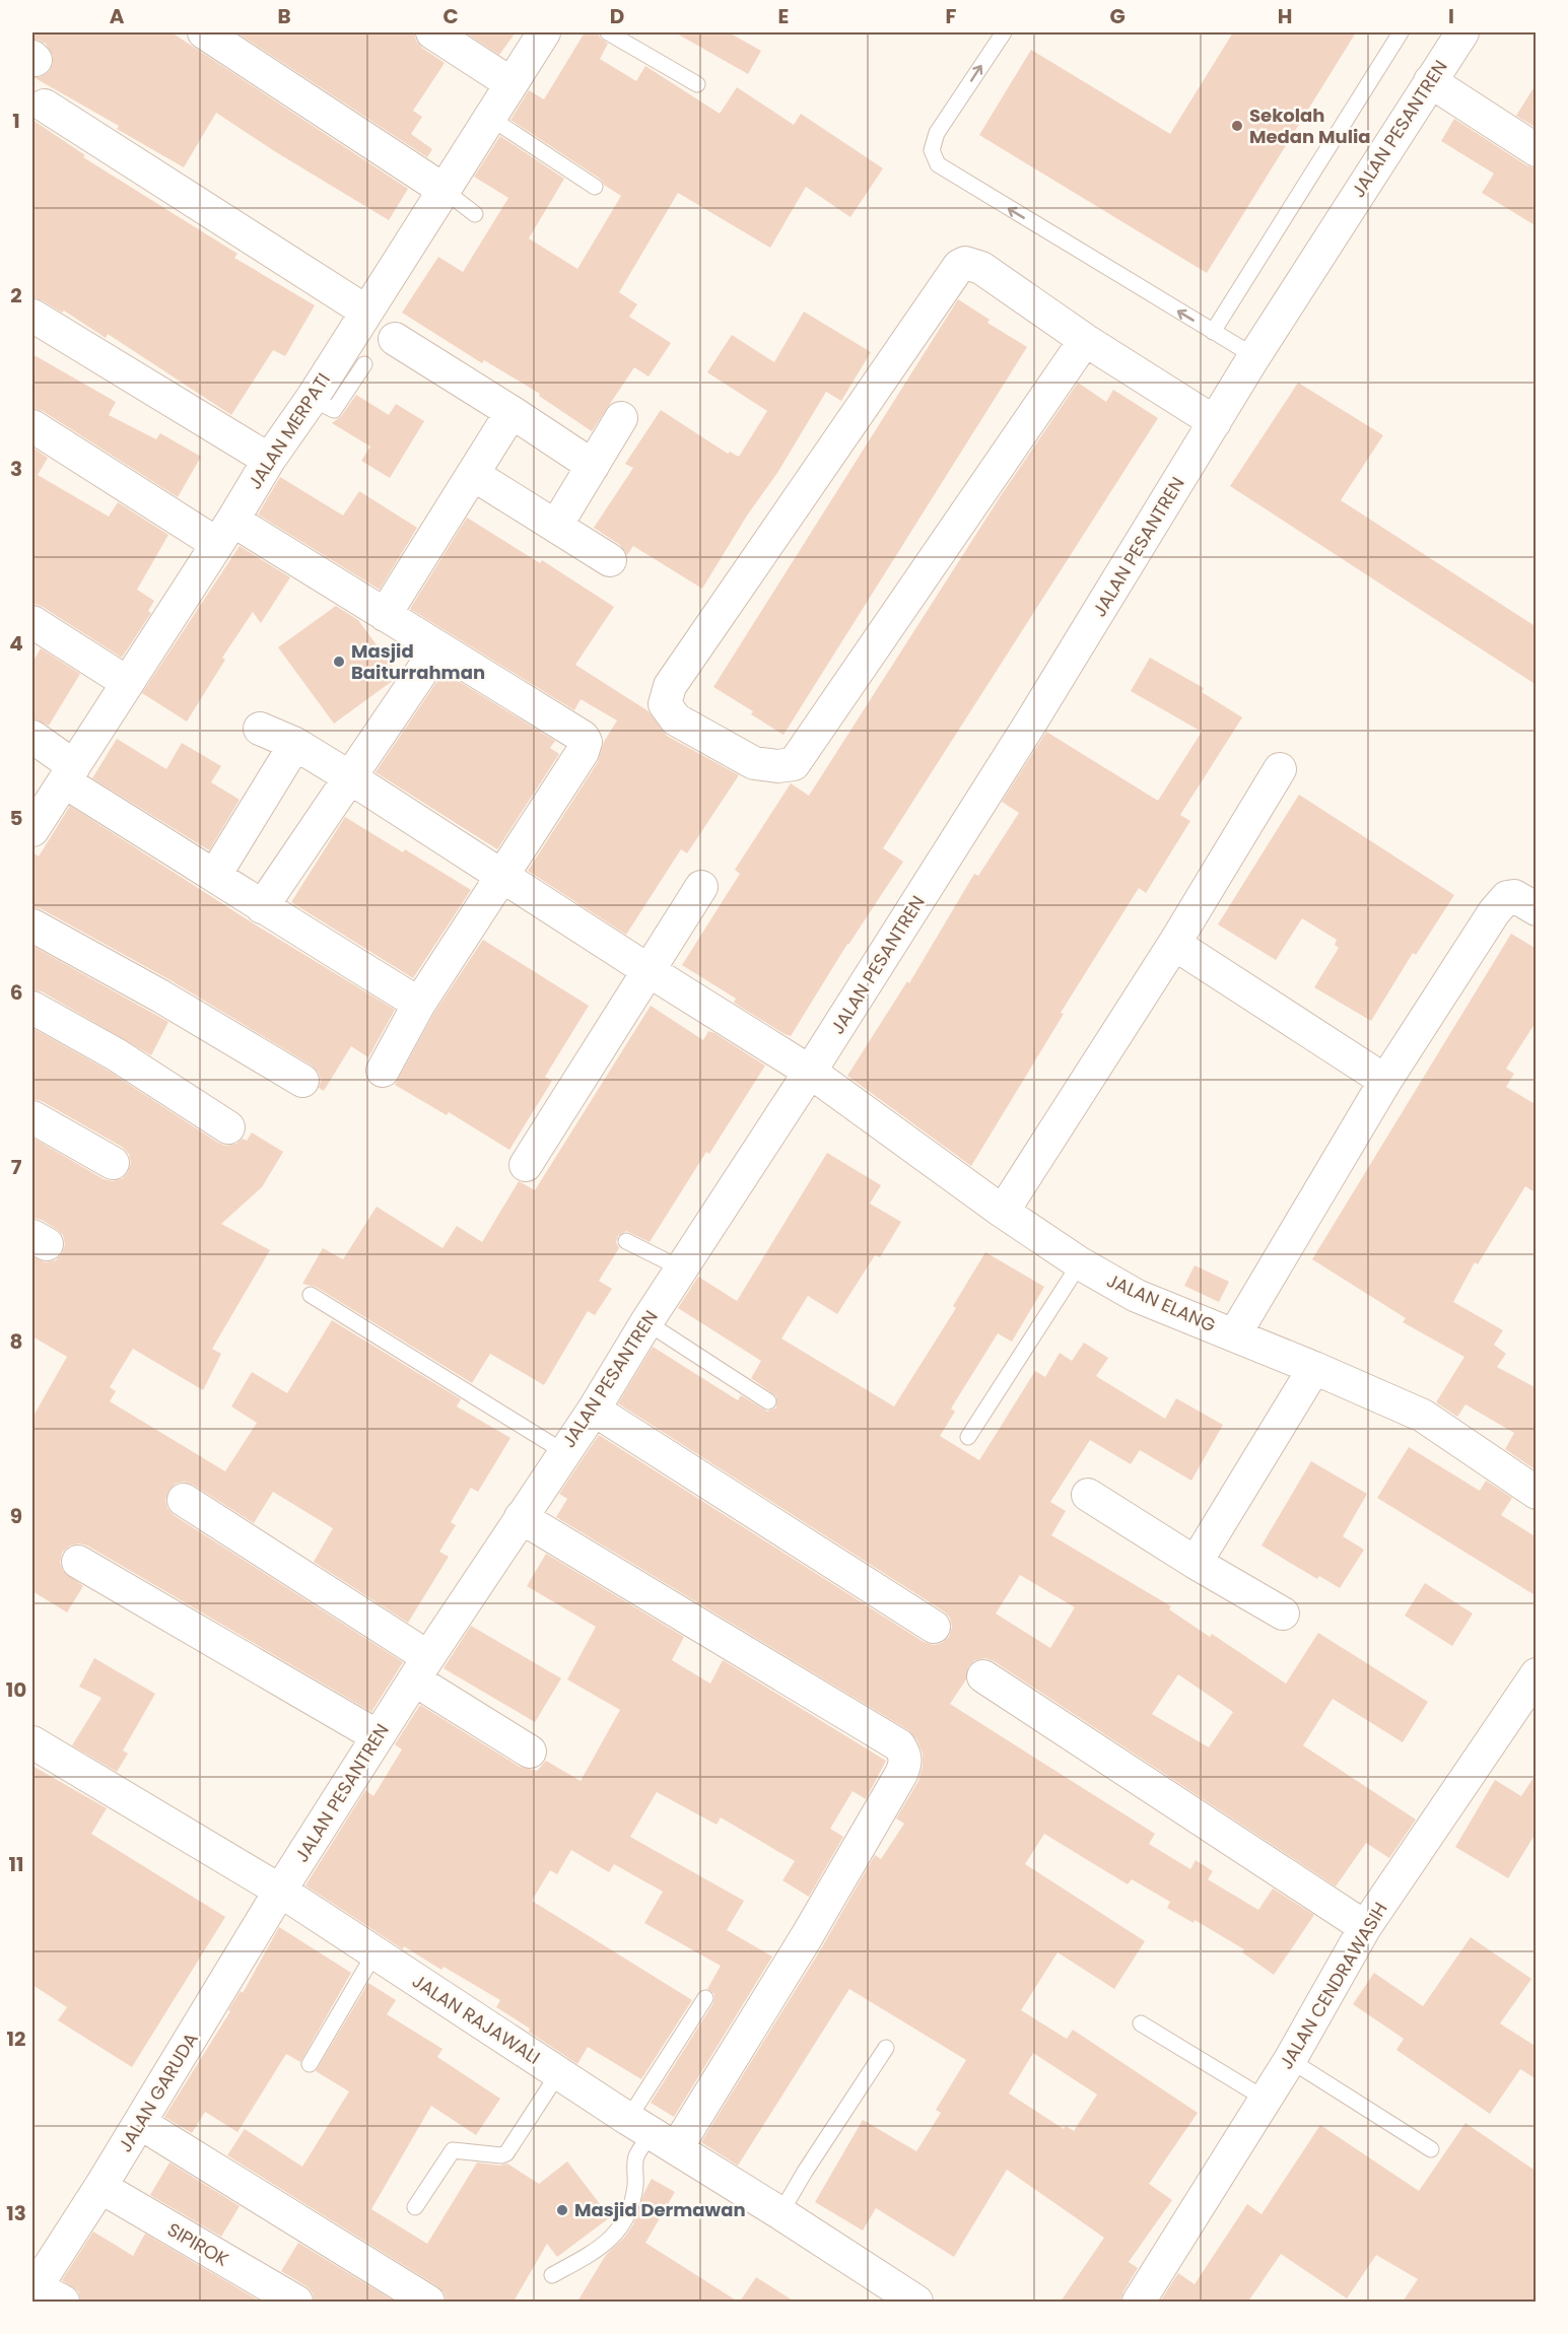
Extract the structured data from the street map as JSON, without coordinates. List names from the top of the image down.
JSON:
{
  "streets": {
    "street": [
      "JALAN PESANTREN",
      "JALAN MERPATI",
      "JALAN ELANG",
      "JALAN CENDRAWASIH",
      "JALAN RAJAWALI",
      "JALAN GARUDA",
      "SIPIROK"
    ]
  },
  "crossings": [
    ["JALAN PESANTREN", "JALAN ELANG"],
    ["JALAN PESANTREN", "JALAN RAJAWALI"],
    ["JALAN PESANTREN", "JALAN GARUDA"],
    ["JALAN RAJAWALI", "JALAN GARUDA"],
    ["JALAN GARUDA", "SIPIROK"]
  ],
  "places": ["Sekolah Medan Mulia", "Masjid Baiturrahman", "Masjid Dermawan"],
  "grid": {
    "columns": [
      "A",
      "B",
      "C",
      "D",
      "E",
      "F",
      "G",
      "H",
      "I"
    ],
    "rows": [
      "1",
      "2",
      "3",
      "4",
      "5",
      "6",
      "7",
      "8",
      "9",
      "10",
      "11",
      "12",
      "13"
    ]
  }
}
